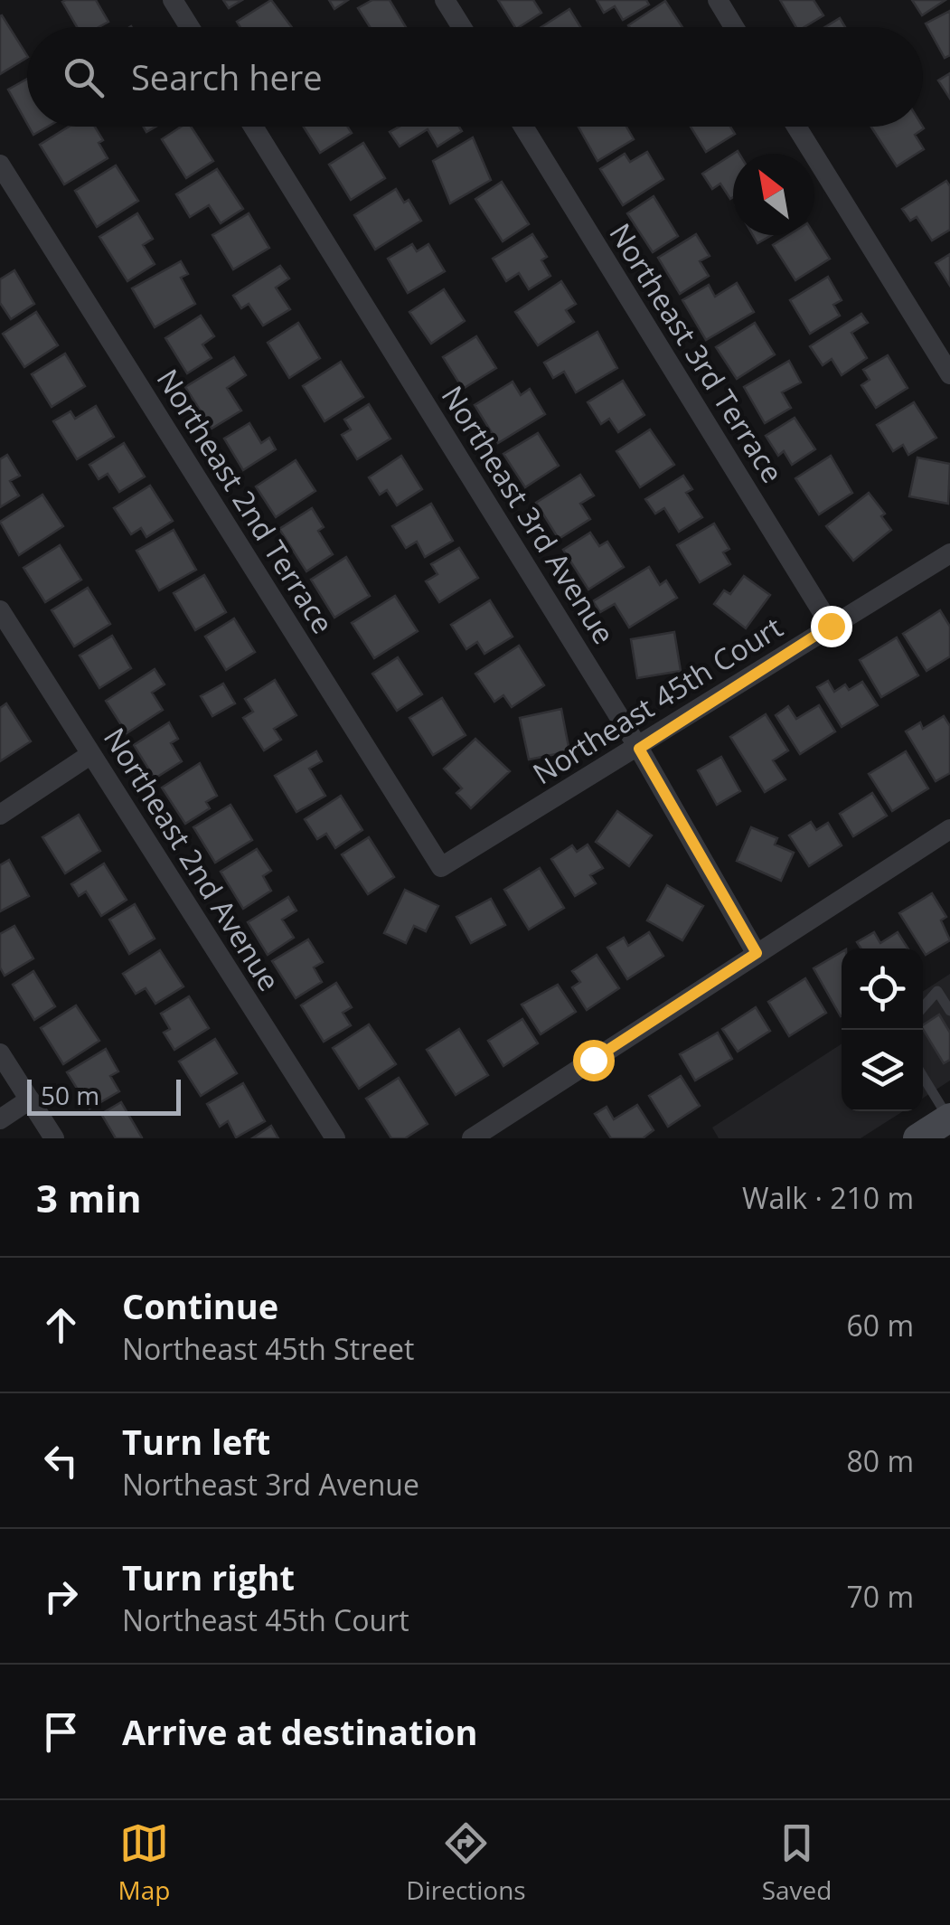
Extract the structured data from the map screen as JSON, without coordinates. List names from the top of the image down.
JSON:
{
  "streets": {
    "street": [
      "Northeast 3rd Terrace",
      "Northeast 2nd Terrace",
      "Northeast 3rd Avenue",
      "Northeast 45th Court",
      "Northeast 2nd Avenue"
    ]
  },
  "crossings": [
    ["Northeast 3rd Terrace", "Northeast 45th Court"],
    ["Northeast 2nd Terrace", "Northeast 45th Court"],
    ["Northeast 3rd Avenue", "Northeast 45th Court"]
  ],
  "scale_bar": "50 m",
  "north": "top left",
  "page": {
    "search": "Search here",
    "scale": "50 m",
    "heading": ["3 min", "Walk · 210 m"],
    "list": [
      ["Continue", "Northeast 45th Street", "60 m"],
      ["Turn left", "Northeast 3rd Avenue", "80 m"],
      ["Turn right", "Northeast 45th Court", "70 m"],
      "Arrive at destination"
    ],
    "nav": ["Map", "Directions", "Saved"]
  }
}
